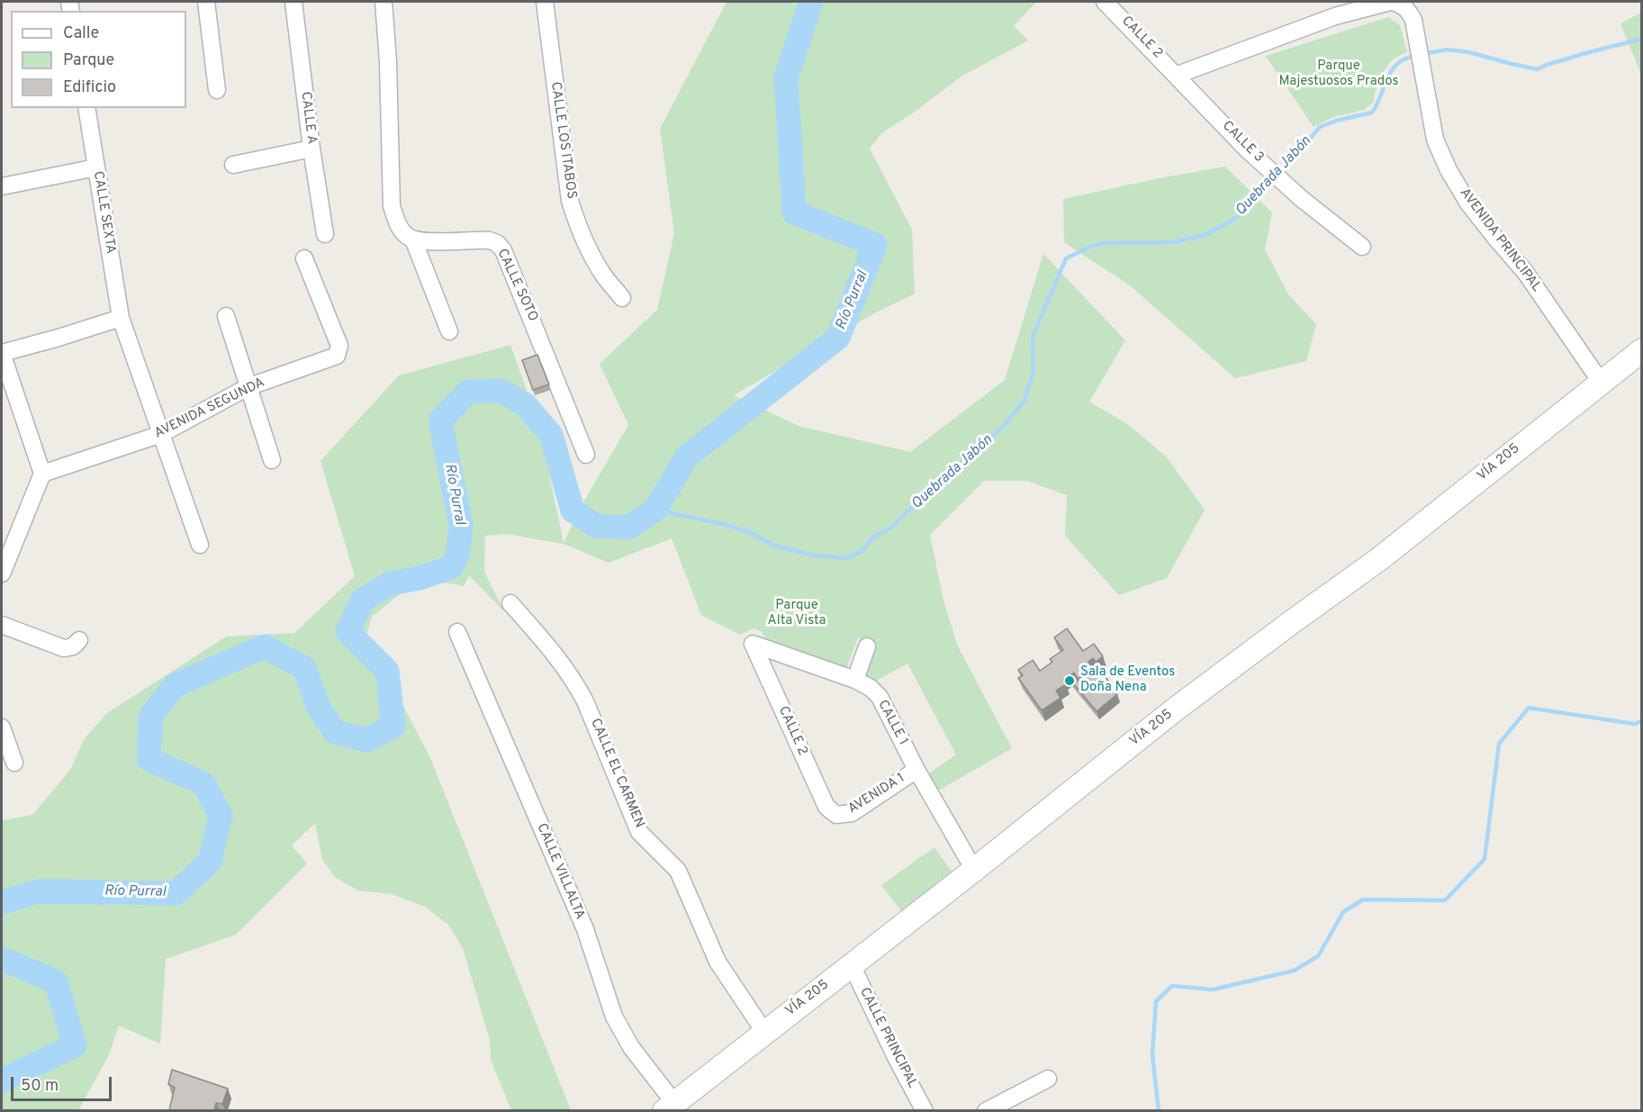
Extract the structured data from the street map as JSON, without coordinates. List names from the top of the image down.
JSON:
{
  "streets": {
    "main road": ["VÍA 205"],
    "street": [
      "CALLE 2",
      "CALLE A",
      "CALLE LOS ITABOS",
      "CALLE 3",
      "CALLE SEXTA",
      "AVENIDA PRINCIPAL",
      "CALLE SOTO",
      "AVENIDA SEGUNDA",
      "CALLE 1",
      "CALLE EL CARMEN",
      "AVENIDA 1",
      "CALLE VILLALTA",
      "CALLE PRINCIPAL"
    ]
  },
  "crossings": [
    ["CALLE 2", "CALLE 3"],
    ["CALLE 2", "AVENIDA PRINCIPAL"],
    ["CALLE 2", "CALLE 1"],
    ["CALLE 2", "AVENIDA 1"],
    ["CALLE 3", "AVENIDA PRINCIPAL"],
    ["CALLE SEXTA", "AVENIDA SEGUNDA"],
    ["AVENIDA PRINCIPAL", "VÍA 205"],
    ["VÍA 205", "CALLE 1"],
    ["VÍA 205", "CALLE EL CARMEN"],
    ["VÍA 205", "CALLE VILLALTA"],
    ["VÍA 205", "CALLE PRINCIPAL"],
    ["CALLE 1", "AVENIDA 1"]
  ],
  "water": ["Quebrada Jabón", "Río Purral"],
  "parks": ["Parque Majestuosos Prados", "Parque Alta Vista"],
  "places": ["Sala de Eventos Doña Nena"],
  "legend": ["Calle", "Parque", "Edificio"],
  "scale_bar": "50 m"
}
